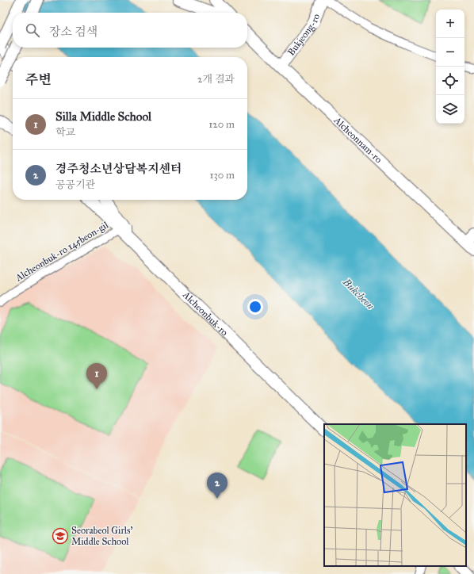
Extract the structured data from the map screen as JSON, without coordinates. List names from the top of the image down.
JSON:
{
  "streets": {
    "street": [
      "Bukjeong-ro",
      "Alcheonnam-ro",
      "Alcheonbuk-ro 145beon-gil",
      "Alcheonbuk-ro"
    ]
  },
  "crossings": [
    ["Bukjeong-ro", "Alcheonnam-ro"],
    ["Alcheonbuk-ro 145beon-gil", "Alcheonbuk-ro"]
  ],
  "water": ["Bukcheon"],
  "places": {
    "school or university": ["Seorabeol Girls’ Middle School"]
  },
  "page": {
    "map_buttons": ["+", "−"],
    "search": "장소 검색",
    "heading": ["주변", "2개 결과"],
    "list": [
      {
        "mark": "1",
        "name": "Silla Middle School",
        "note": "학교",
        "value": "120 m"
      },
      {
        "mark": "2",
        "name": "경주청소년상담복지센터",
        "note": "공공기관",
        "value": "130 m"
      }
    ],
    "pins": ["1", "2"]
  }
}
